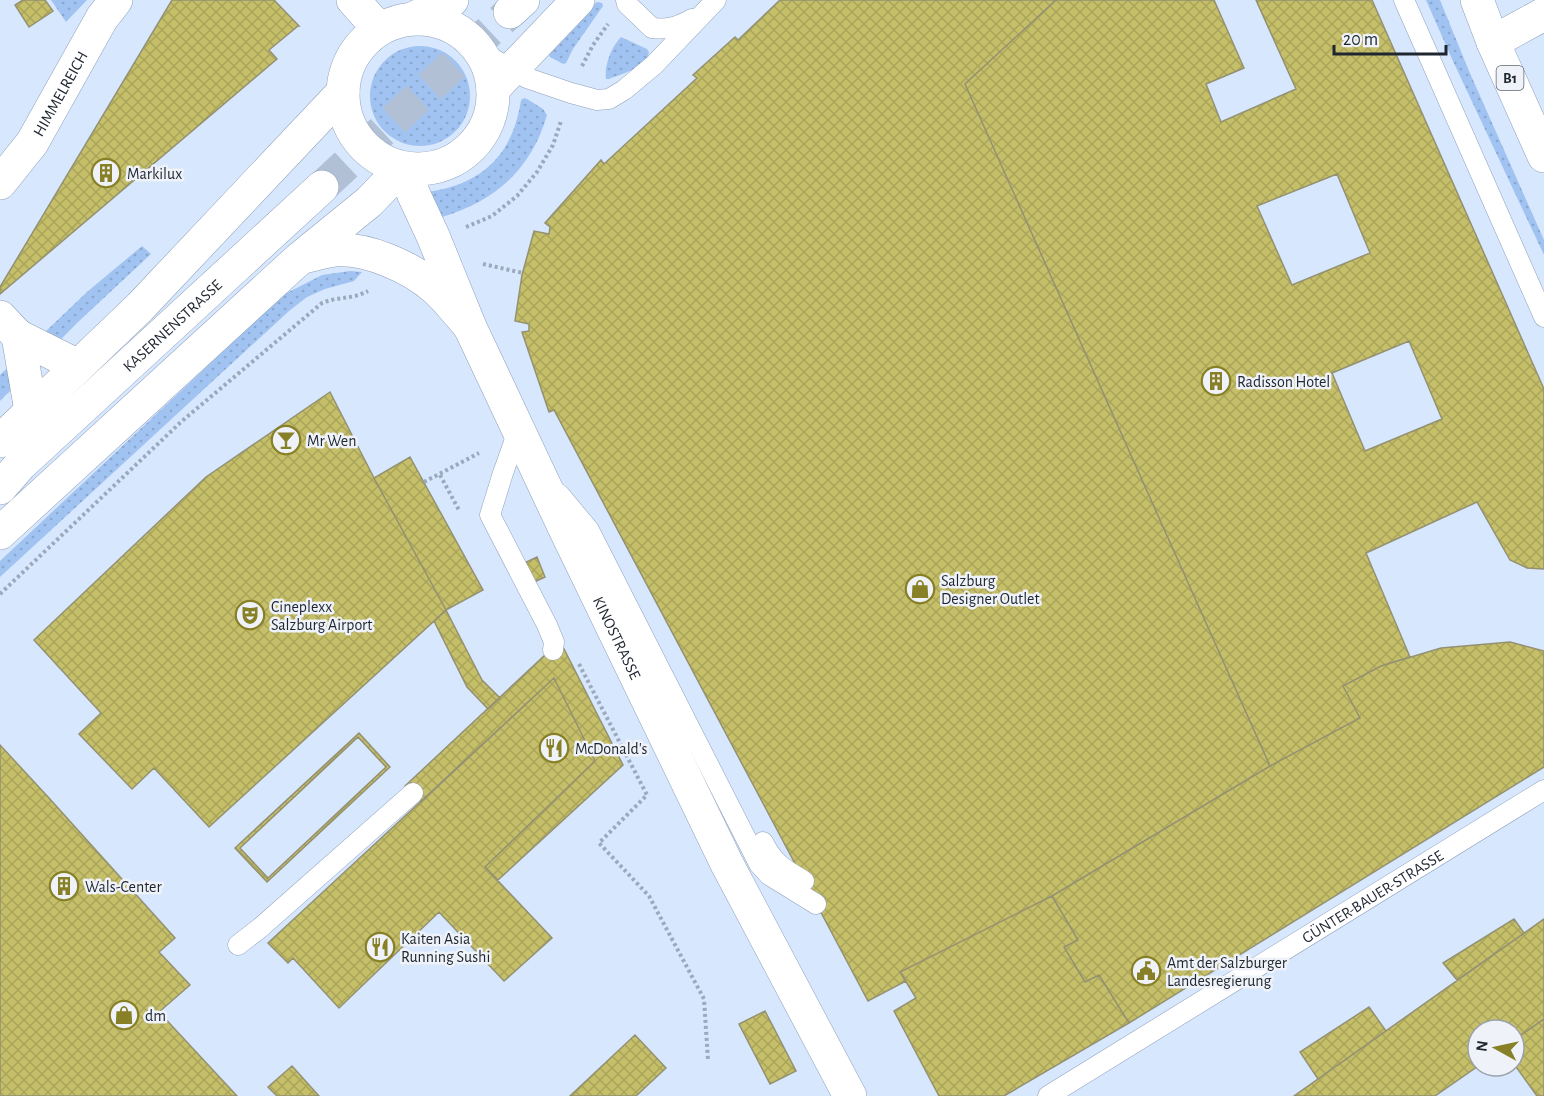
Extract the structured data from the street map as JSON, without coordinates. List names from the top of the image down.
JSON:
{
  "streets": {
    "main road": [
      "B1",
      "HIMMELREICH",
      "KASERNENSTRASSE",
      "KINOSTRASSE"
    ],
    "lane": ["GÜNTER-BAUER-STRASSE"]
  },
  "places": {
    "building": ["Markilux", "Radisson Hotel", "Wals-Center"],
    "bar": ["Mr Wen"],
    "shop": ["Salzburg Designer Outlet", "dm"],
    "theatre": ["Cineplexx Salzburg Airport"],
    "restaurant": ["McDonald's", "Kaiten Asia Running Sushi"],
    "public building": ["Amt der Salzburger Landesregierung"]
  },
  "scale_bar": "20 m",
  "north": "left"
}
